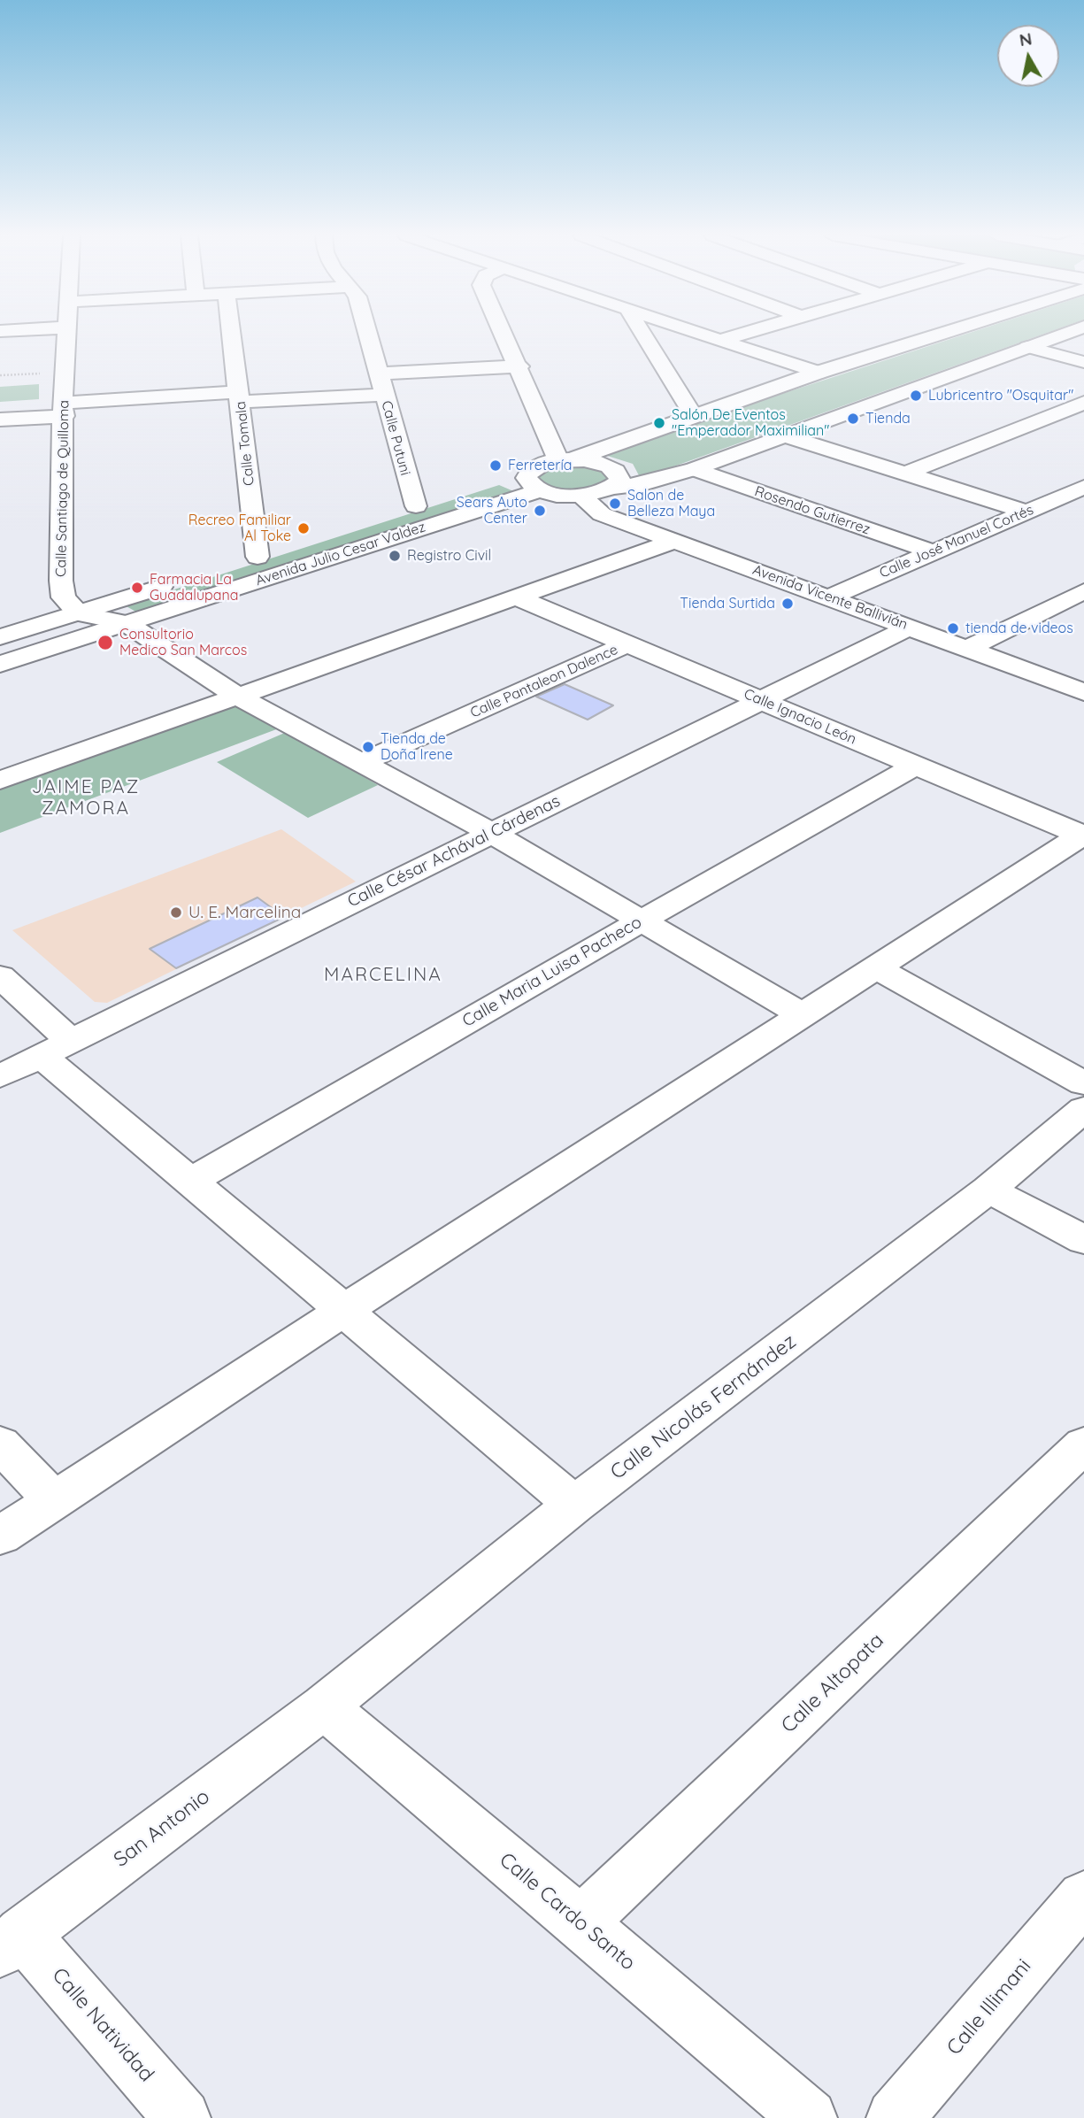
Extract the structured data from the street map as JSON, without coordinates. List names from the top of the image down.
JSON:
{
  "streets": {
    "street": [
      "Calle Putuni",
      "Calle Tomala",
      "Calle Santiago de Quilloma",
      "Rosendo Gutierrez",
      "Calle José Manuel Cortés",
      "Avenida Julio Cesar Valdez",
      "Avenida Vicente Ballivián",
      "Calle Pantaleon Dalence",
      "Calle Ignacio León",
      "Calle César Achával Cárdenas",
      "Calle Maria Luisa Pacheco",
      "Calle Nicolás Fernández",
      "Calle Altopata",
      "San Antonio",
      "Calle Cardo Santo",
      "Calle Illimani",
      "Calle Natividad"
    ]
  },
  "crossings": [
    ["Calle Putuni", "Avenida Julio Cesar Valdez"],
    ["Calle Tomala", "Avenida Julio Cesar Valdez"],
    ["Rosendo Gutierrez", "Calle José Manuel Cortés"],
    ["Calle José Manuel Cortés", "Avenida Vicente Ballivián"],
    ["Avenida Vicente Ballivián", "Calle César Achával Cárdenas"],
    ["Calle Pantaleon Dalence", "Calle Ignacio León"],
    ["Calle Ignacio León", "Calle César Achával Cárdenas"],
    ["Calle Ignacio León", "Calle Maria Luisa Pacheco"],
    ["Calle Nicolás Fernández", "San Antonio"],
    ["Calle Nicolás Fernández", "Calle Cardo Santo"],
    ["Calle Altopata", "Calle Cardo Santo"],
    ["San Antonio", "Calle Cardo Santo"],
    ["San Antonio", "Calle Natividad"]
  ],
  "districts": ["JAIME PAZ ZAMORA", "MARCELINA"],
  "places": [
    "Lubricentro \"Osquitar\"",
    "Tienda",
    "Salón De Eventos \"Emperador Maximilian\"",
    "Ferretería",
    "Salon de Belleza Maya",
    "Sears Auto Center",
    "Recreo Familiar Al Toke",
    "Registro Civil",
    "Farmacia La Guadalupana",
    "Tienda Surtida",
    "tienda de videos",
    "Consultorio Medico San Marcos",
    "Tienda de Doña Irene",
    "U. E. Marcelina"
  ],
  "north": "top"
}
